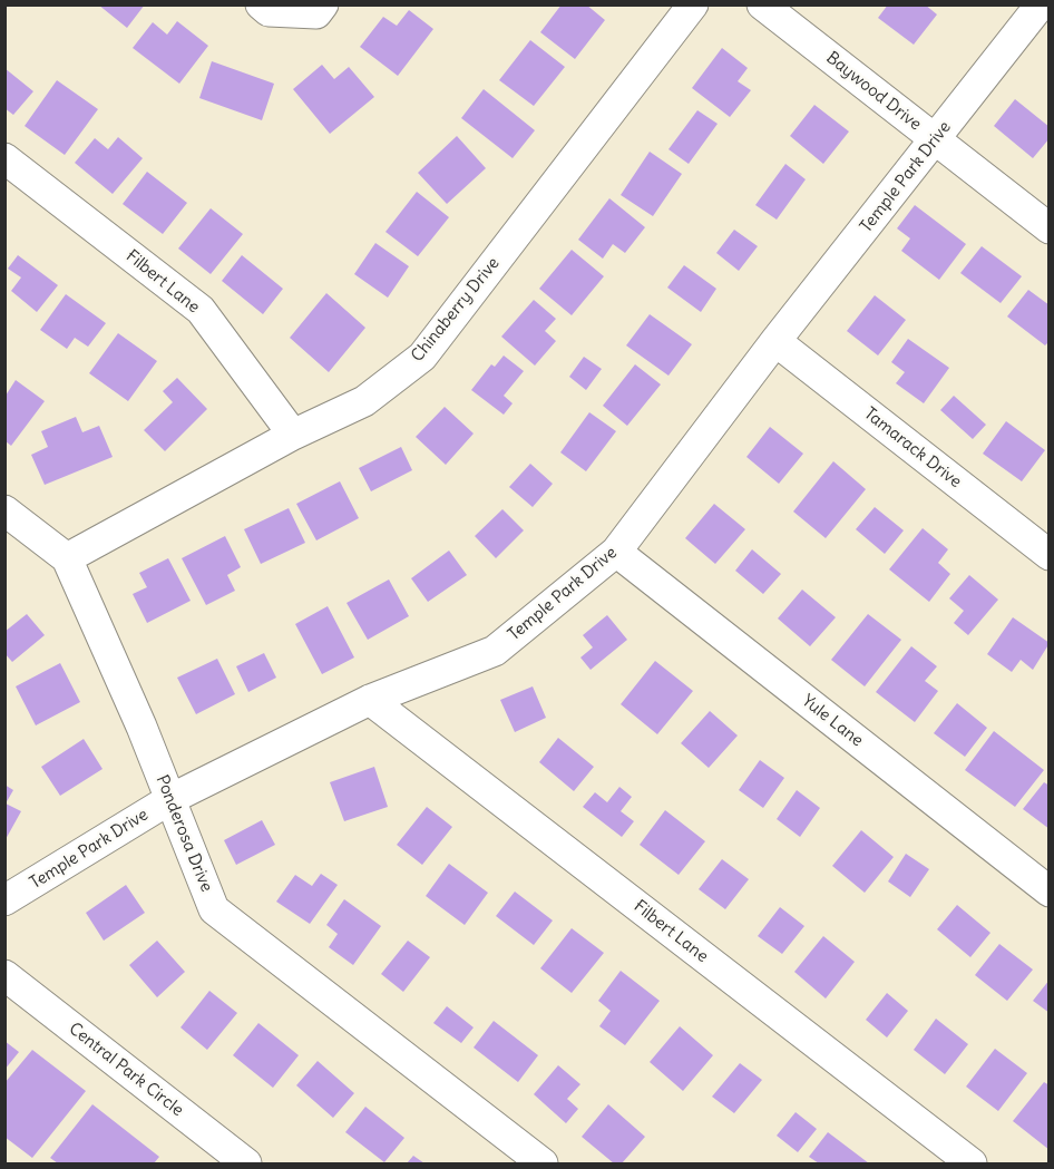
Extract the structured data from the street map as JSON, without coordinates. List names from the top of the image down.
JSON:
{
  "streets": {
    "street": [
      "Baywood Drive",
      "Temple Park Drive",
      "Filbert Lane",
      "Chinaberry Drive",
      "Tamarack Drive",
      "Yule Lane",
      "Ponderosa Drive",
      "Central Park Circle"
    ]
  },
  "crossings": [
    ["Baywood Drive", "Temple Park Drive"],
    ["Temple Park Drive", "Filbert Lane"],
    ["Temple Park Drive", "Tamarack Drive"],
    ["Temple Park Drive", "Yule Lane"],
    ["Temple Park Drive", "Ponderosa Drive"],
    ["Filbert Lane", "Chinaberry Drive"],
    ["Chinaberry Drive", "Ponderosa Drive"]
  ]
}
